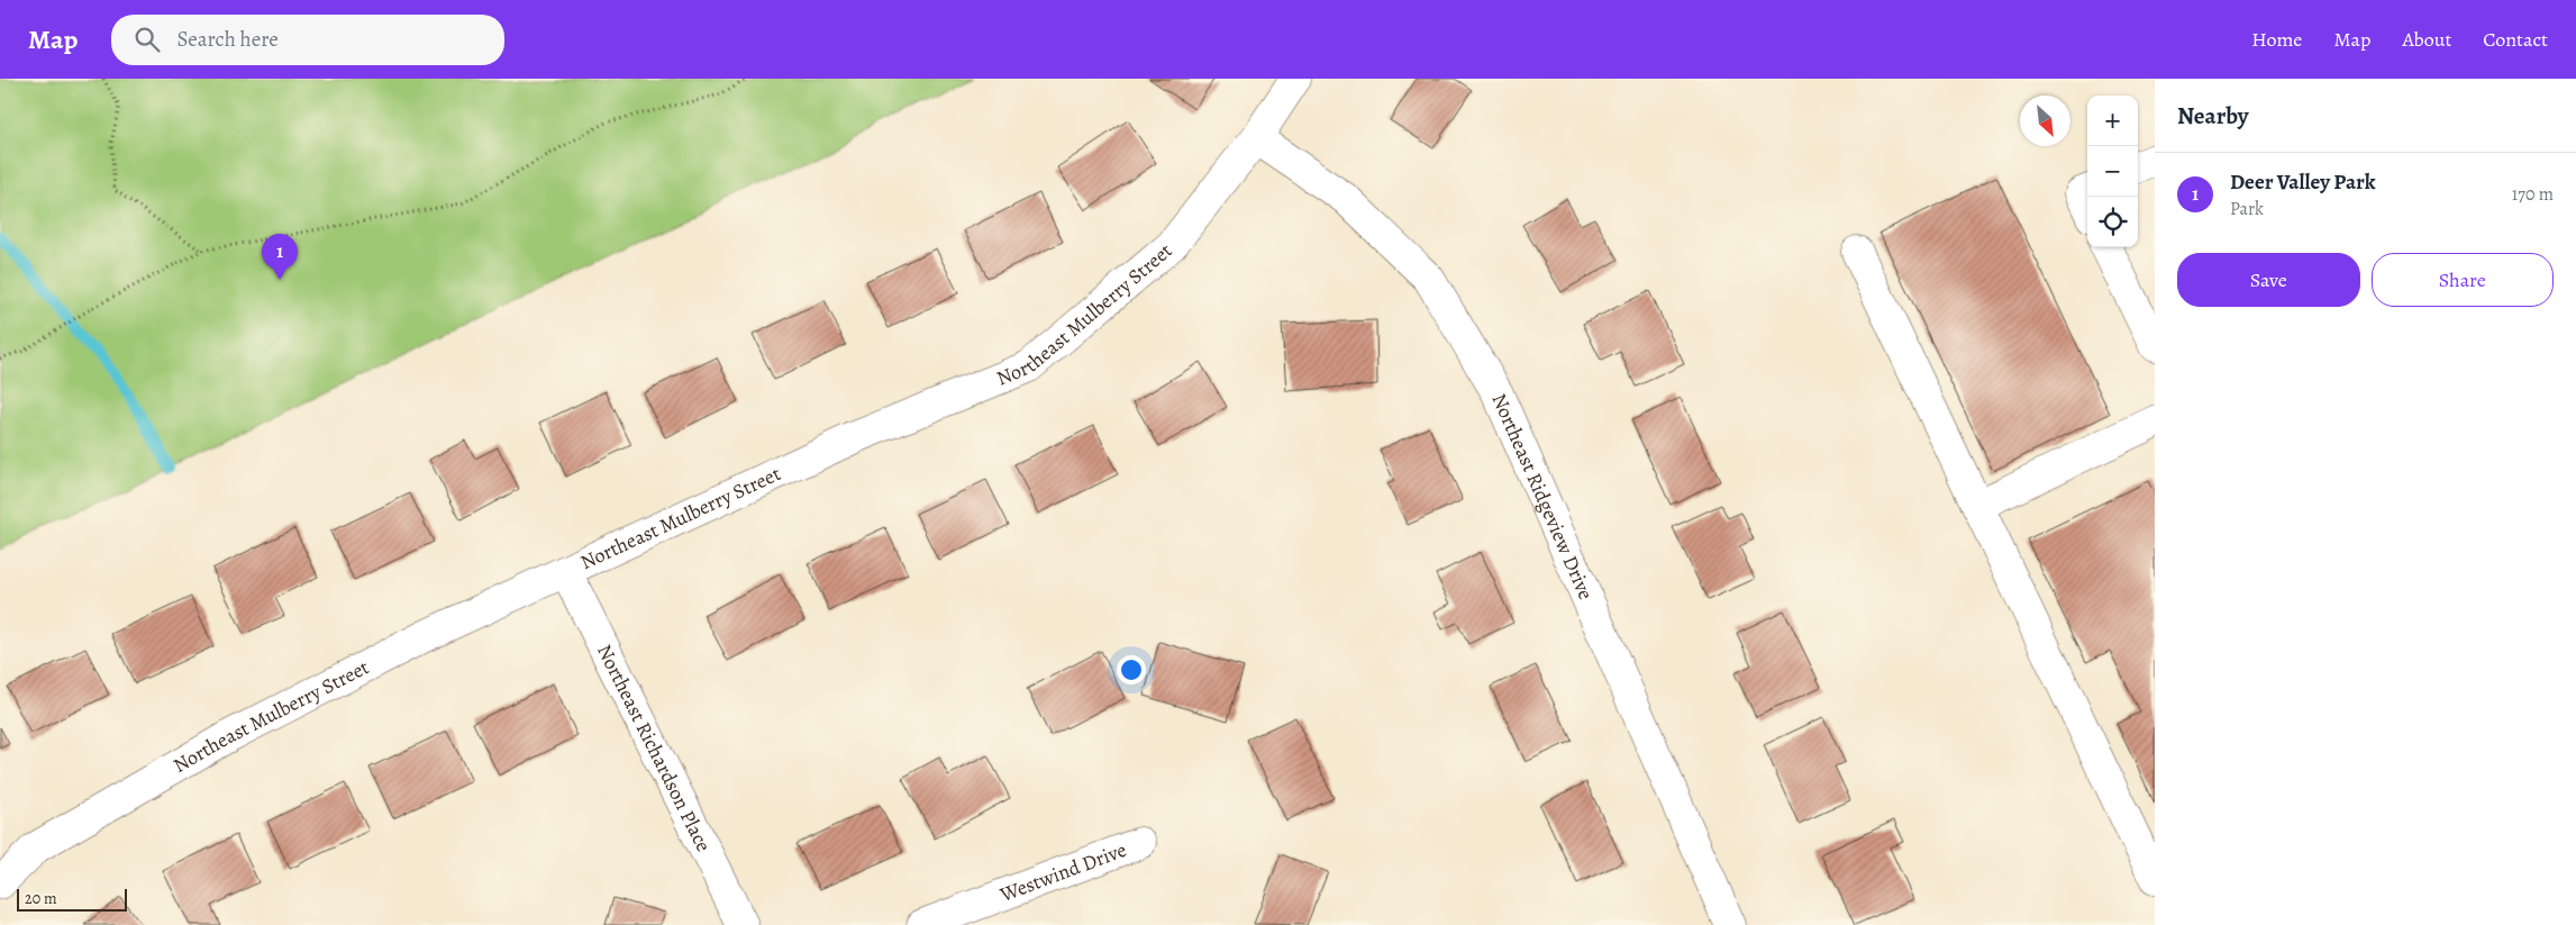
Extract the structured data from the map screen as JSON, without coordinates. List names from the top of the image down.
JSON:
{
  "streets": {
    "street": [
      "Northeast Mulberry Street",
      "Northeast Ridgeview Drive",
      "Northeast Richardson Place",
      "Westwind Drive"
    ]
  },
  "crossings": [
    ["Northeast Mulberry Street", "Northeast Ridgeview Drive"],
    ["Northeast Mulberry Street", "Northeast Richardson Place"]
  ],
  "scale_bar": "20 m",
  "north": "bottom right",
  "page": {
    "header": "Map",
    "search": "Search here",
    "nav": [
      "Home",
      "Map",
      "About",
      "Contact"
    ],
    "heading": "Nearby",
    "map_buttons": ["+", "−"],
    "list": [
      {
        "mark": "1",
        "name": "Deer Valley Park",
        "note": "Park",
        "value": "170 m"
      }
    ],
    "pins": "1",
    "buttons": ["Save", "Share"],
    "scale": "20 m"
  }
}
